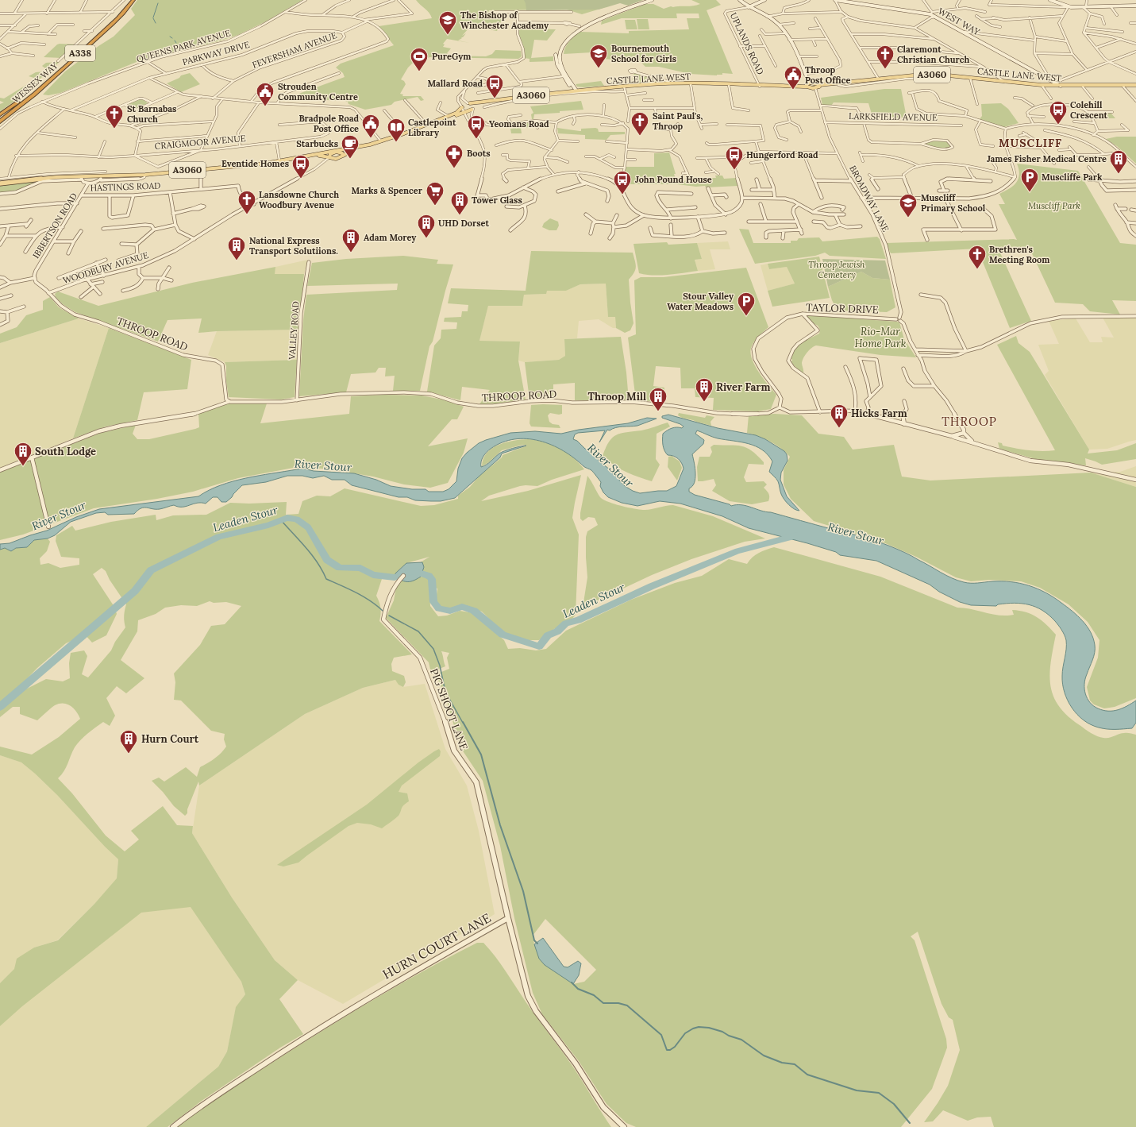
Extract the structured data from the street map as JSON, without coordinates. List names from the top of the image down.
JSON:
{
  "streets": {
    "highway": ["A338", "WESSEX WAY"],
    "main road": ["A3060", "CASTLE LANE WEST"],
    "street": [
      "WEST WAY",
      "UPLANDS ROAD",
      "QUEENS PARK AVENUE",
      "FEVERSHAM AVENUE",
      "PARKWAY DRIVE",
      "LARKSFIELD AVENUE",
      "CRAIGMOOR AVENUE",
      "HASTINGS ROAD",
      "BROADWAY LANE",
      "IBBERTSON ROAD",
      "WOODBURY AVENUE",
      "TAYLOR DRIVE",
      "VALLEY ROAD",
      "THROOP ROAD",
      "PIG SHOOT LANE",
      "HURN COURT LANE"
    ]
  },
  "crossings": [
    ["WEST WAY", "CASTLE LANE WEST"],
    ["UPLANDS ROAD", "CASTLE LANE WEST"],
    ["FEVERSHAM AVENUE", "PARKWAY DRIVE"],
    ["A3060", "CASTLE LANE WEST"],
    ["A3060", "BROADWAY LANE"],
    ["A3060", "IBBERTSON ROAD"],
    ["A3060", "WOODBURY AVENUE"],
    ["LARKSFIELD AVENUE", "BROADWAY LANE"],
    ["HASTINGS ROAD", "IBBERTSON ROAD"],
    ["HASTINGS ROAD", "WOODBURY AVENUE"],
    ["BROADWAY LANE", "TAYLOR DRIVE"],
    ["IBBERTSON ROAD", "THROOP ROAD"],
    ["WOODBURY AVENUE", "THROOP ROAD"],
    ["TAYLOR DRIVE", "THROOP ROAD"],
    ["VALLEY ROAD", "THROOP ROAD"],
    ["PIG SHOOT LANE", "HURN COURT LANE"]
  ],
  "districts": ["MUSCLIFF", "THROOP"],
  "water": ["River Stour", "Leaden Stour"],
  "parks": ["Muscliff Park", "Throop Jewish Cemetery", "Rio-Mar Home Park"],
  "places": {
    "school or university": ["The Bishop of Winchester Academy", "Bournemouth School for Girls", "Muscliff Primary School"],
    "church": [
      "Claremont Christian Church",
      "St Barnabas Church",
      "Saint Paul's, Throop",
      "Lansdowne Church Woodbury Avenue",
      "Brethren's Meeting Room"
    ],
    "sports": ["PureGym"],
    "public building": ["Throop Post Office", "Strouden Community Centre", "Bradpole Road Post Office"],
    "bus stop": [
      "Mallard Road",
      "Colehill Crescent",
      "Yeomans Road",
      "Hungerford Road",
      "Eventide Homes",
      "John Pound House"
    ],
    "library": ["Castlepoint Library"],
    "cafe": ["Starbucks"],
    "pharmacy": ["Boots"],
    "building": [
      "James Fisher Medical Centre",
      "Tower Glass",
      "UHD Dorset",
      "Adam Morey",
      "National Express Transport Solutiions.",
      "River Farm",
      "Throop Mill",
      "Hicks Farm",
      "South Lodge",
      "Hurn Court"
    ],
    "parking": ["Muscliffe Park", "Stour Valley Water Meadows"],
    "supermarket": ["Marks & Spencer"]
  }
}
